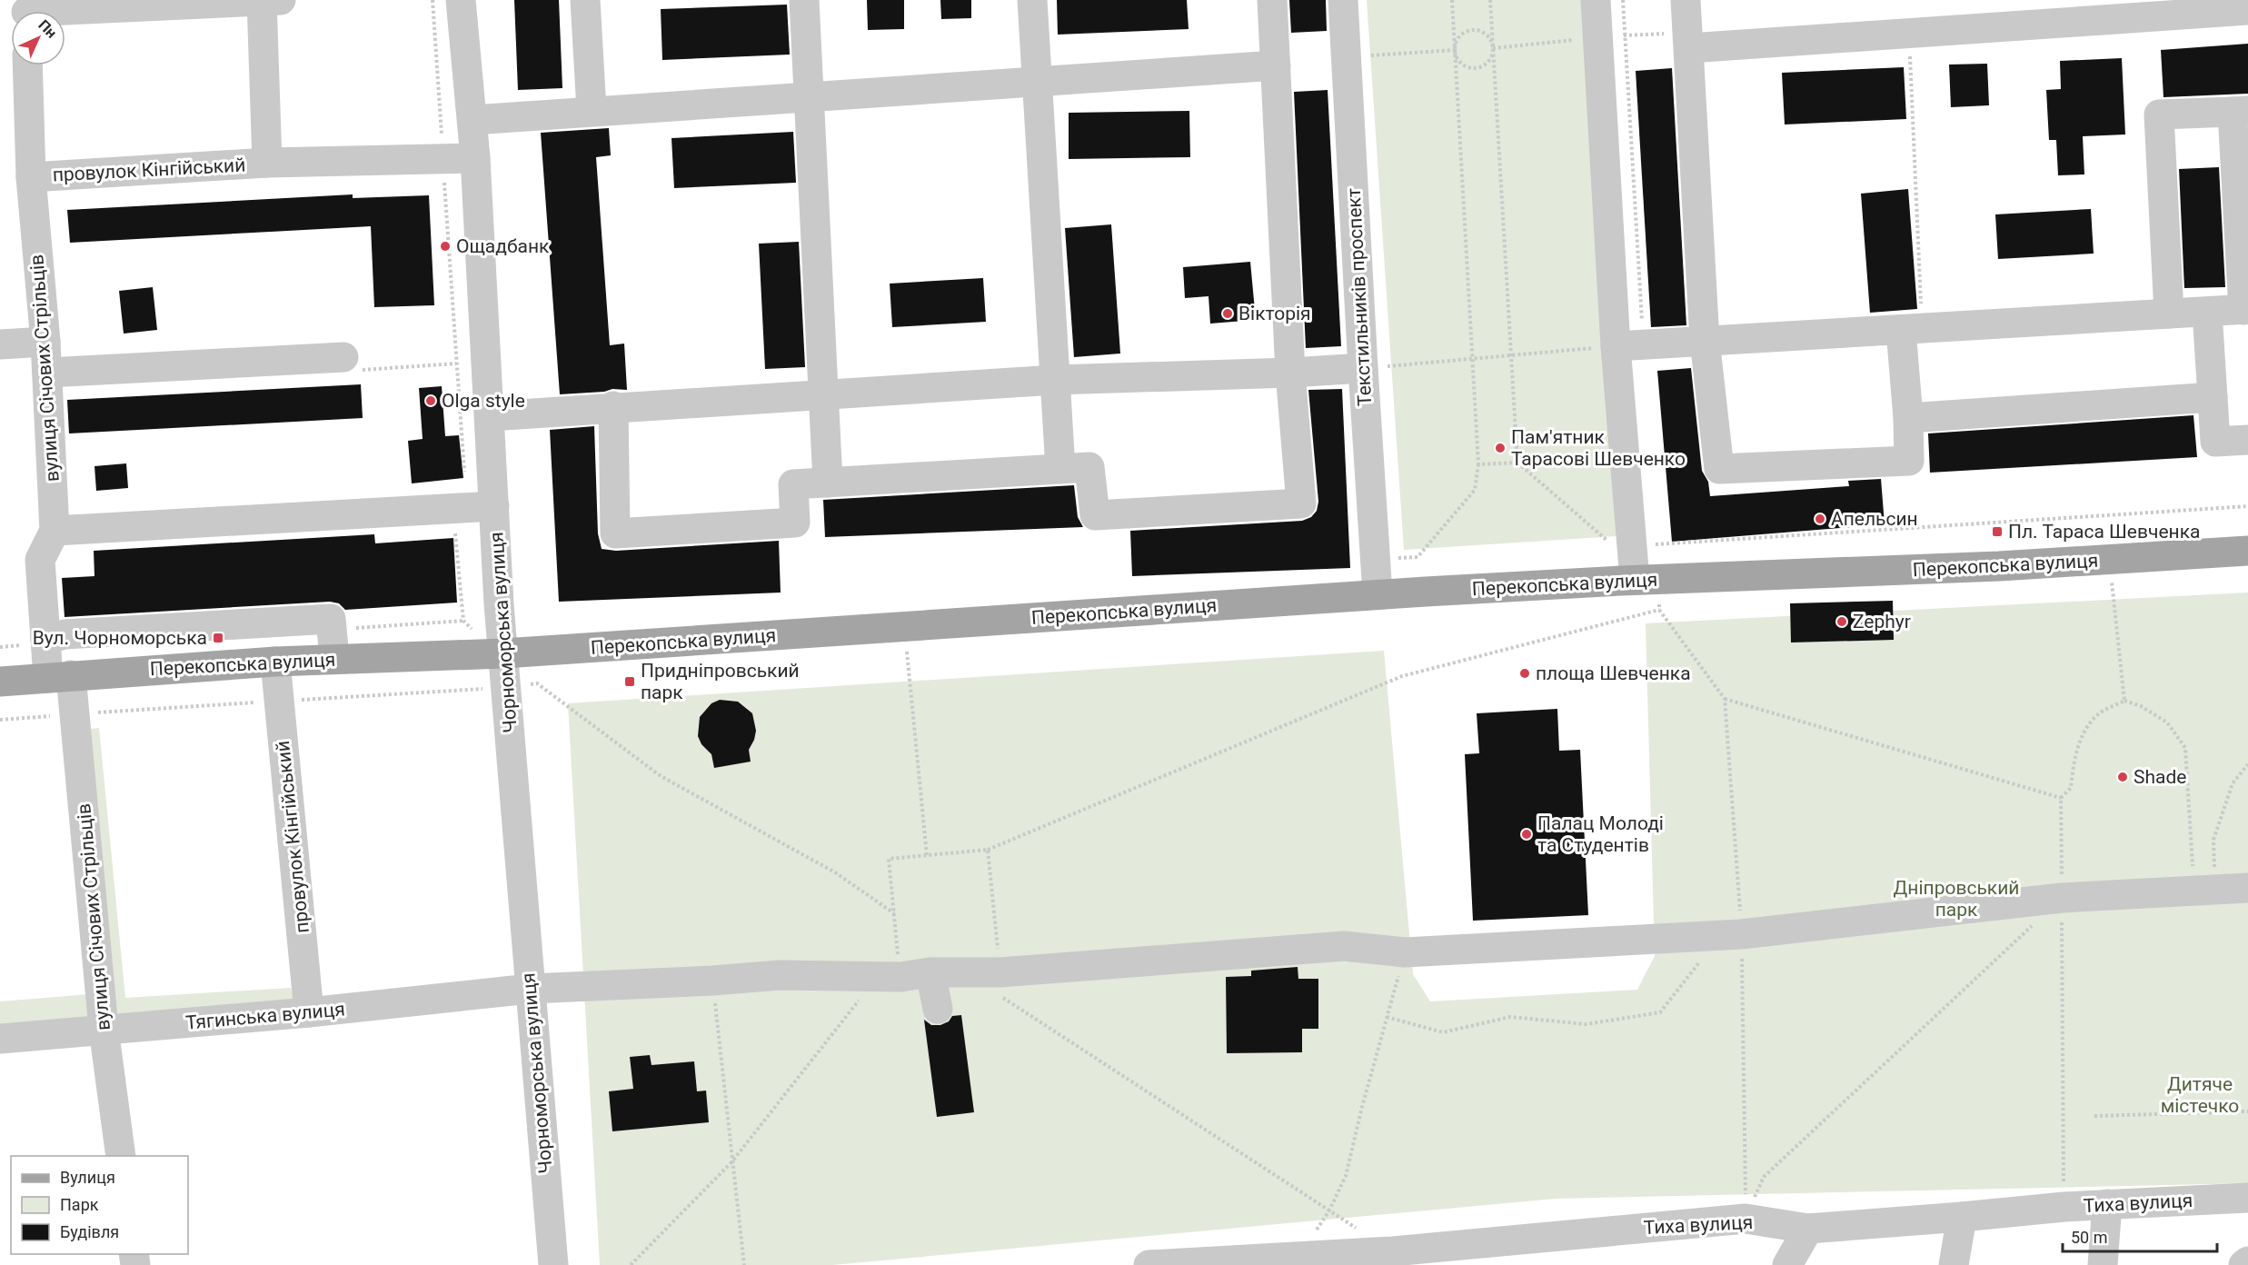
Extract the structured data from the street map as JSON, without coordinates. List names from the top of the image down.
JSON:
{
  "streets": {
    "main road": ["Перекопська вулиця"],
    "street": [
      "провулок Кінгійський",
      "Текстильників проспект",
      "вулиця Січових Стрільців",
      "Чорноморська вулиця",
      "Тягинська вулиця",
      "Тиха вулиця"
    ]
  },
  "crossings": [
    ["провулок Кінгійський", "вулиця Січових Стрільців"],
    ["провулок Кінгійський", "Перекопська вулиця"],
    ["провулок Кінгійський", "Чорноморська вулиця"],
    ["провулок Кінгійський", "Тягинська вулиця"],
    ["Текстильників проспект", "Перекопська вулиця"],
    ["вулиця Січових Стрільців", "Перекопська вулиця"],
    ["вулиця Січових Стрільців", "Тягинська вулиця"],
    ["Перекопська вулиця", "Чорноморська вулиця"],
    ["Чорноморська вулиця", "Тягинська вулиця"]
  ],
  "parks": ["Дніпровський парк", "Дитяче містечко"],
  "places": {
    "other": [
      "Ощадбанк",
      "Вікторія",
      "Olga style",
      "Пам'ятник Тарасові Шевченко",
      "Апельсин",
      "Zephyr",
      "площа Шевченка",
      "Shade",
      "Палац Молоді та Студентів"
    ],
    "transit": ["Пл. Тараса Шевченка", "Вул. Чорноморська", "Придніпровський парк"]
  },
  "legend": ["Вулиця", "Парк", "Будівля"],
  "scale_bar": "50 m",
  "north": "top right"
}
